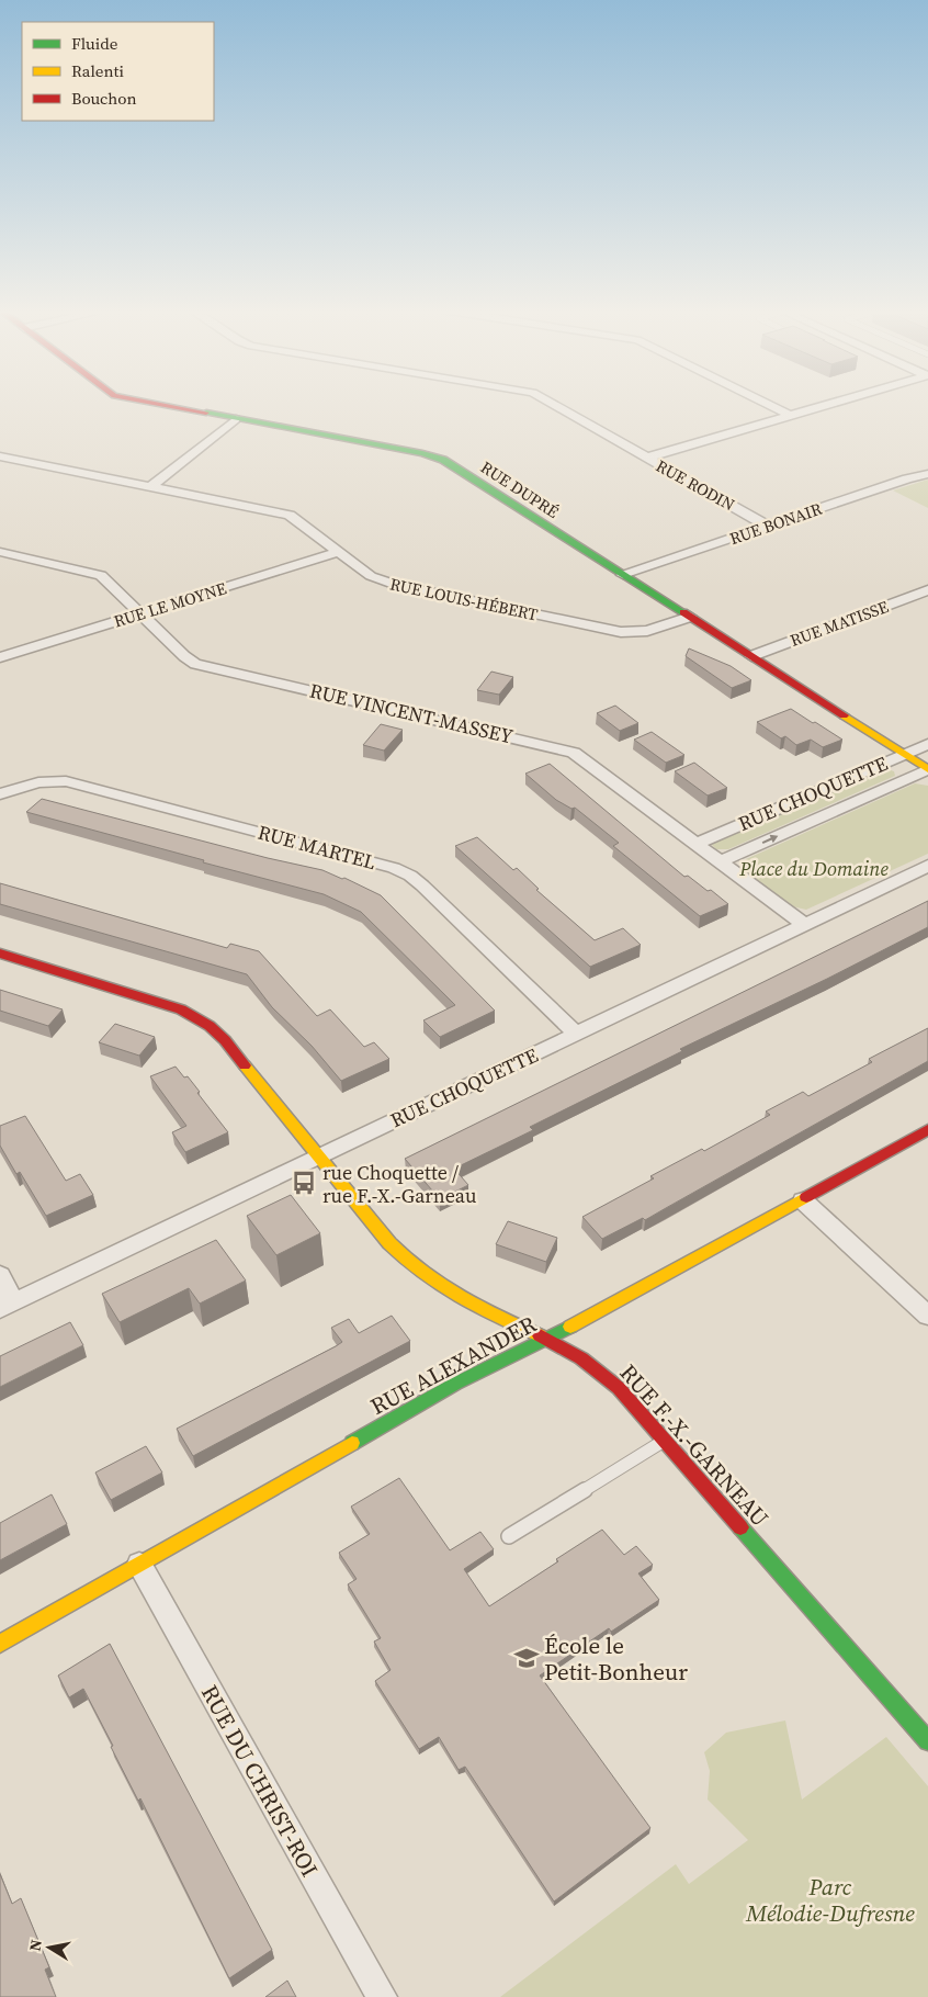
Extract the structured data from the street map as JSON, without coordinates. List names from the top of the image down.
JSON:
{
  "streets": {
    "street": [
      "RUE RODIN",
      "RUE DUPRÉ",
      "RUE BONAIR",
      "RUE LOUIS-HÉBERT",
      "RUE LE MOYNE",
      "RUE MATISSE",
      "RUE VINCENT-MASSEY",
      "RUE CHOQUETTE",
      "RUE MARTEL",
      "RUE ALEXANDER",
      "RUE F.-X.-GARNEAU",
      "RUE DU CHRIST-ROI"
    ]
  },
  "crossings": [
    ["RUE RODIN", "RUE BONAIR"],
    ["RUE DUPRÉ", "RUE BONAIR"],
    ["RUE DUPRÉ", "RUE LOUIS-HÉBERT"],
    ["RUE DUPRÉ", "RUE MATISSE"],
    ["RUE DUPRÉ", "RUE CHOQUETTE"],
    ["RUE LOUIS-HÉBERT", "RUE LE MOYNE"],
    ["RUE LE MOYNE", "RUE VINCENT-MASSEY"],
    ["RUE VINCENT-MASSEY", "RUE CHOQUETTE"],
    ["RUE CHOQUETTE", "RUE MARTEL"],
    ["RUE CHOQUETTE", "RUE F.-X.-GARNEAU"],
    ["RUE ALEXANDER", "RUE F.-X.-GARNEAU"],
    ["RUE ALEXANDER", "RUE DU CHRIST-ROI"]
  ],
  "parks": ["Place du Domaine", "Parc Mélodie-Dufresne"],
  "places": {
    "bus stop": ["rue Choquette / rue F.-X.-Garneau"],
    "school or university": ["École le Petit-Bonheur"]
  },
  "legend": ["Fluide", "Ralenti", "Bouchon"],
  "north": "left"
}
